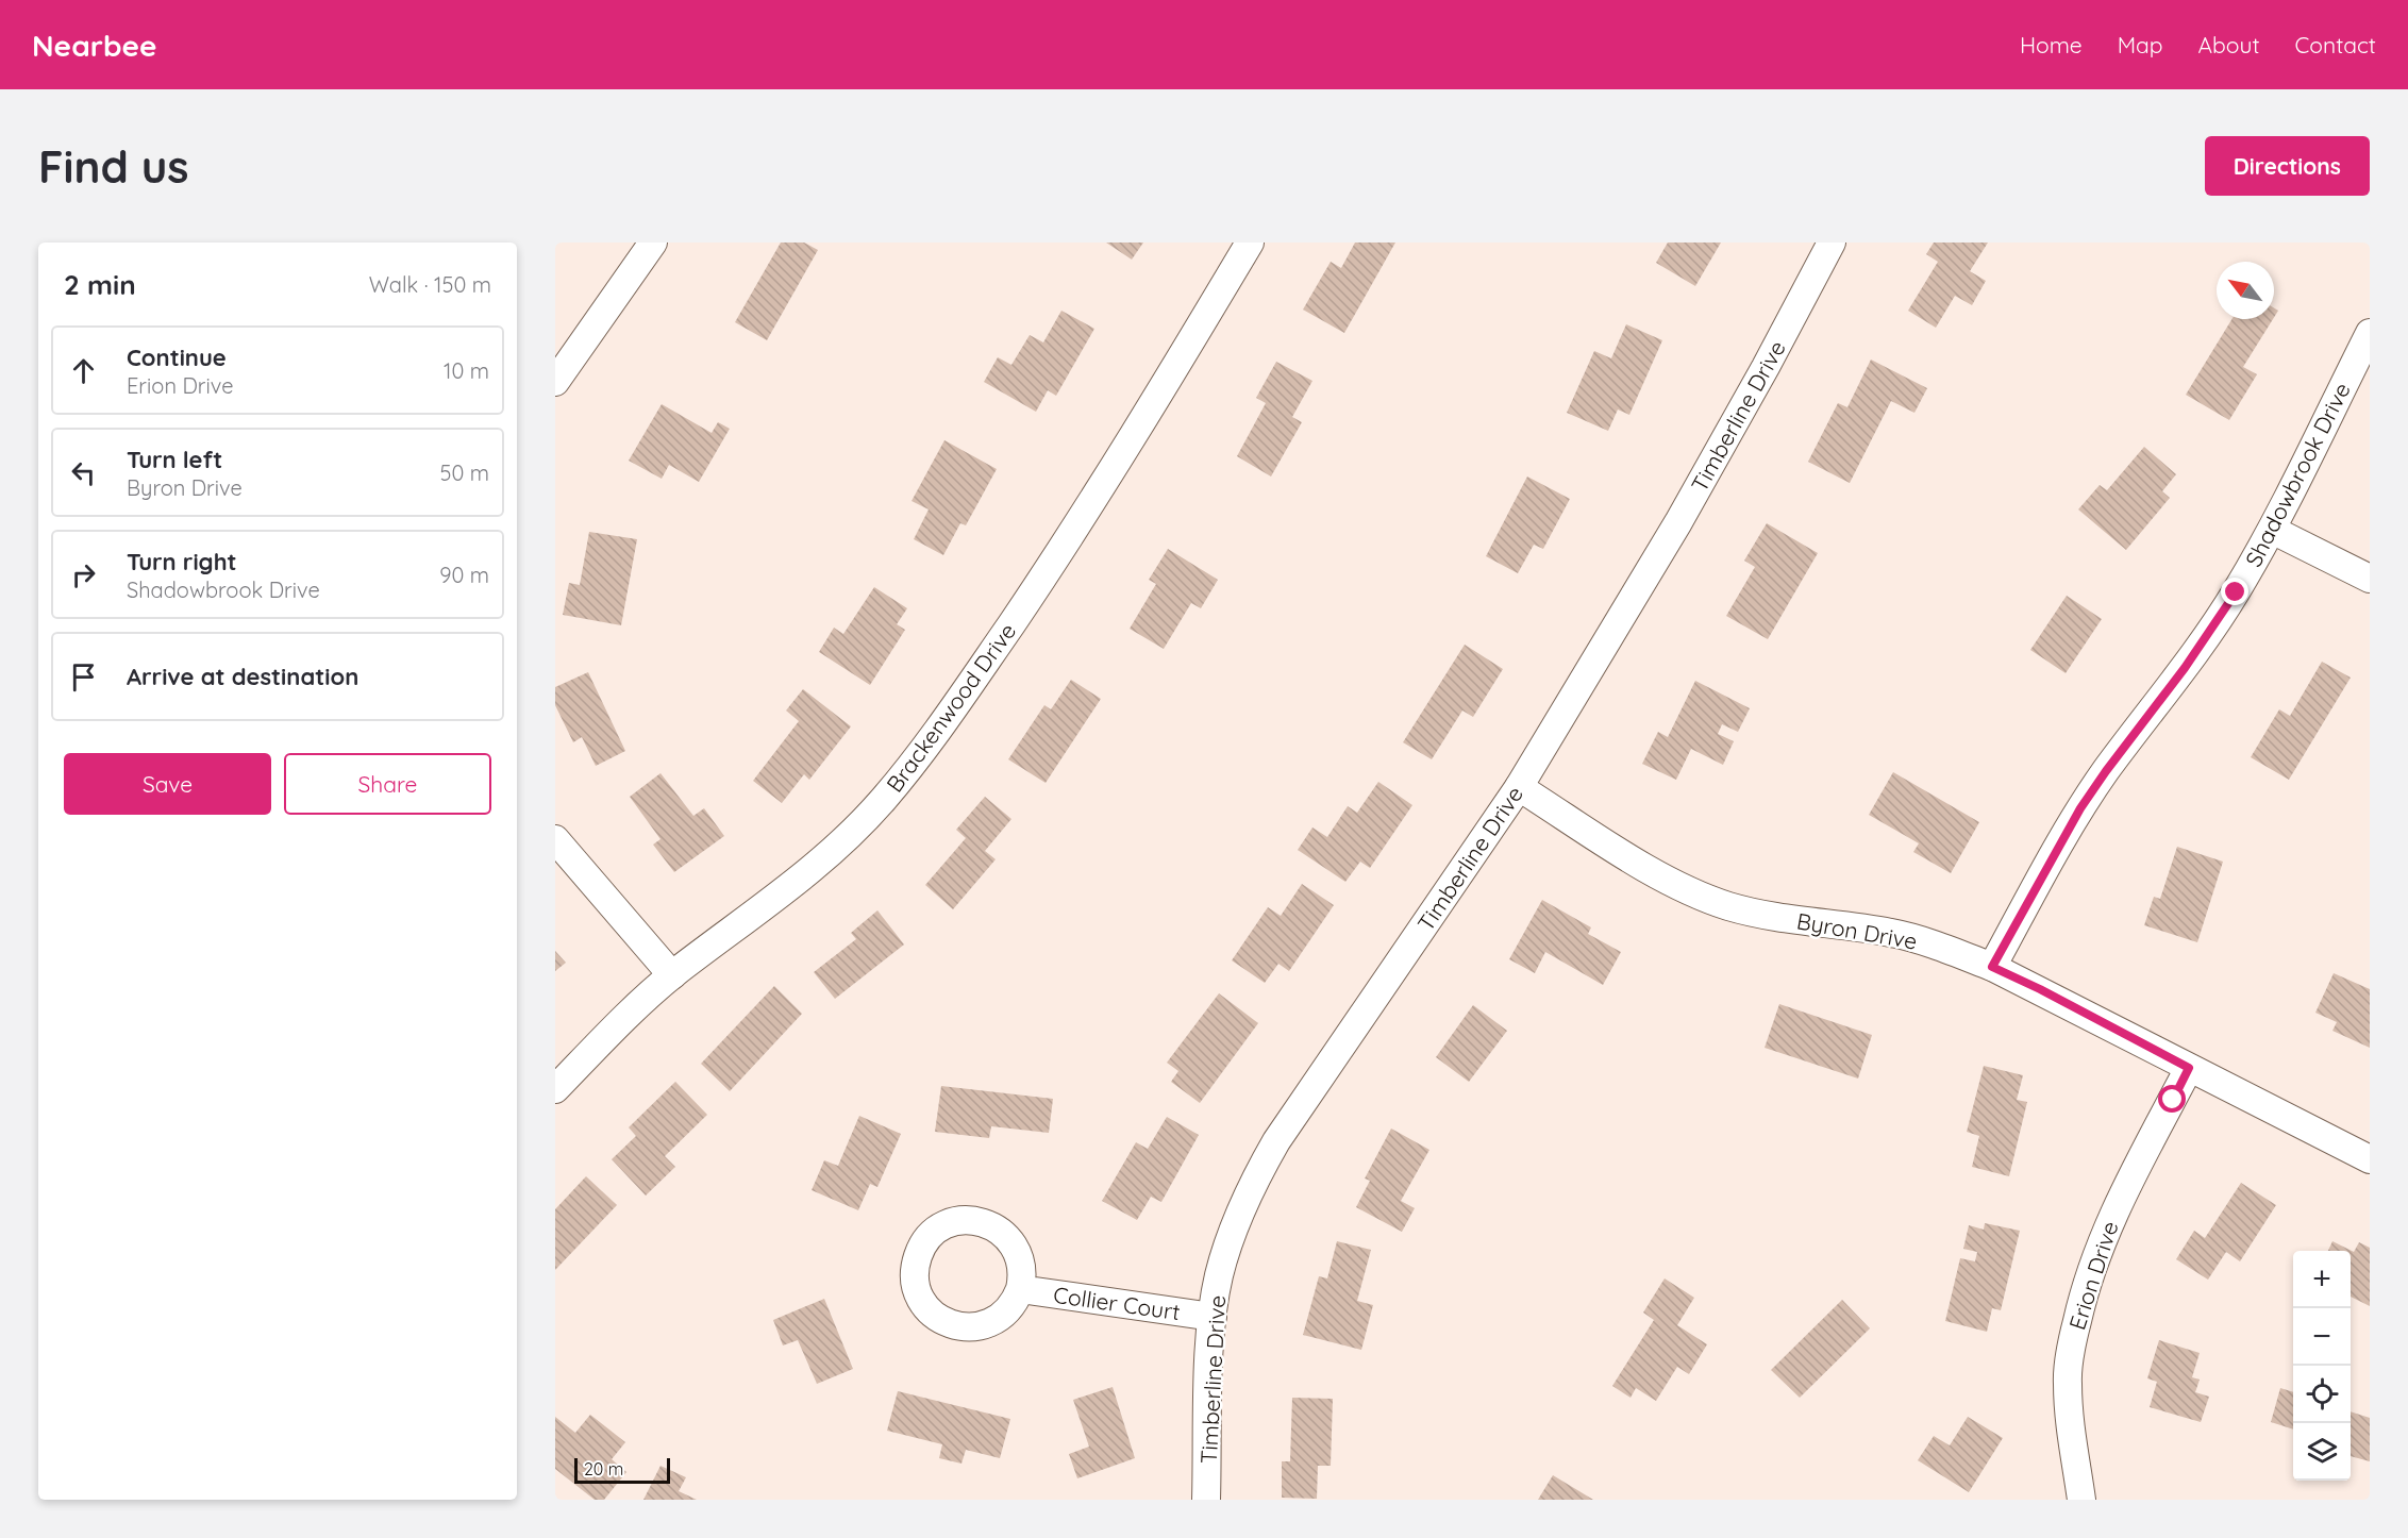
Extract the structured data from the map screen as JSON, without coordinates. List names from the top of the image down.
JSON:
{
  "streets": {
    "street": [
      "Timberline Drive",
      "Shadowbrook Drive",
      "Brackenwood Drive",
      "Byron Drive",
      "Erion Drive",
      "Collier Court"
    ]
  },
  "crossings": [
    ["Timberline Drive", "Byron Drive"],
    ["Timberline Drive", "Collier Court"],
    ["Shadowbrook Drive", "Byron Drive"],
    ["Byron Drive", "Erion Drive"]
  ],
  "scale_bar": "20 m",
  "north": "top left",
  "page": {
    "header": "Nearbee",
    "nav": [
      "Home",
      "Map",
      "About",
      "Contact"
    ],
    "buttons": [
      "Directions",
      ["Save", "Share"]
    ],
    "title": "Find us",
    "heading": ["2 min", "Walk · 150 m"],
    "list": [
      ["Continue", "Erion Drive", "10 m"],
      ["Turn left", "Byron Drive", "50 m"],
      ["Turn right", "Shadowbrook Drive", "90 m"],
      "Arrive at destination"
    ],
    "map_buttons": ["+", "−"],
    "scale": "20 m"
  }
}
